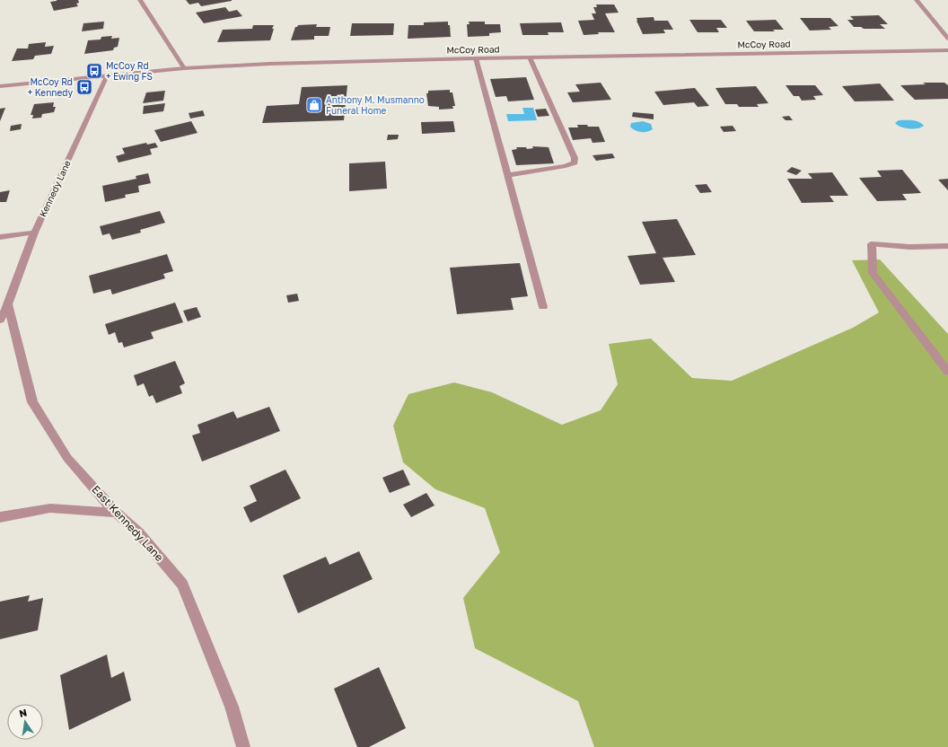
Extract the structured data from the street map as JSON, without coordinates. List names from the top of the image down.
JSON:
{
  "streets": {
    "street": ["McCoy Road", "Kennedy Lane", "East Kennedy Lane"]
  },
  "crossings": [
    ["McCoy Road", "Kennedy Lane"],
    ["Kennedy Lane", "East Kennedy Lane"]
  ],
  "places": {
    "bus stop": ["McCoy Rd + Ewing FS", "McCoy Rd + Kennedy"],
    "shop": ["Anthony M. Musmanno Funeral Home"]
  },
  "north": "top"
}
